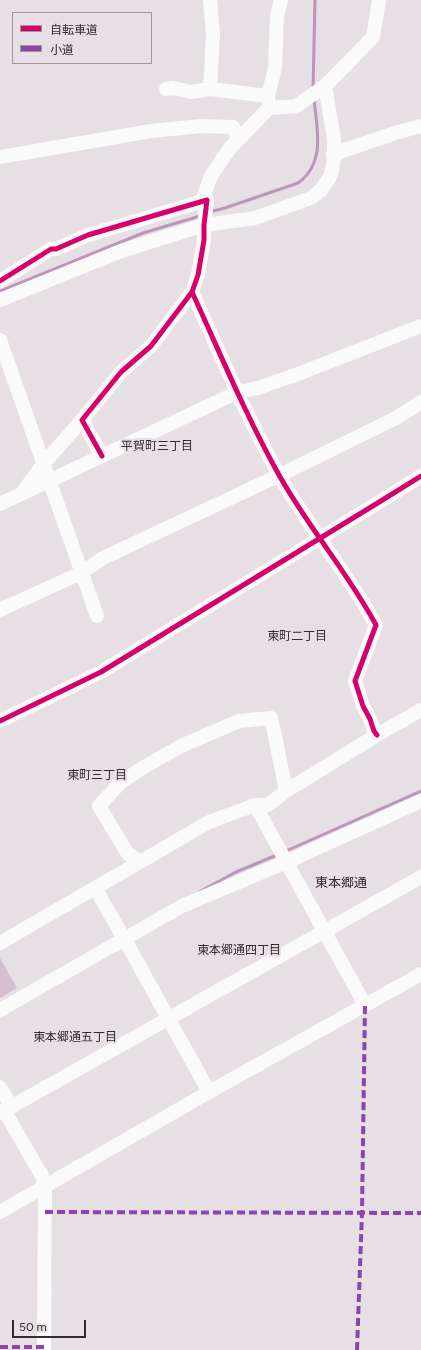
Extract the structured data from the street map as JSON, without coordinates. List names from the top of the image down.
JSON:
{
  "districts": [
    "平賀町三丁目",
    "東町二丁目",
    "東町三丁目",
    "東本郷通",
    "東本郷通四丁目",
    "東本郷通五丁目"
  ],
  "legend": ["自転車道", "小道"],
  "scale_bar": "50 m"
}
